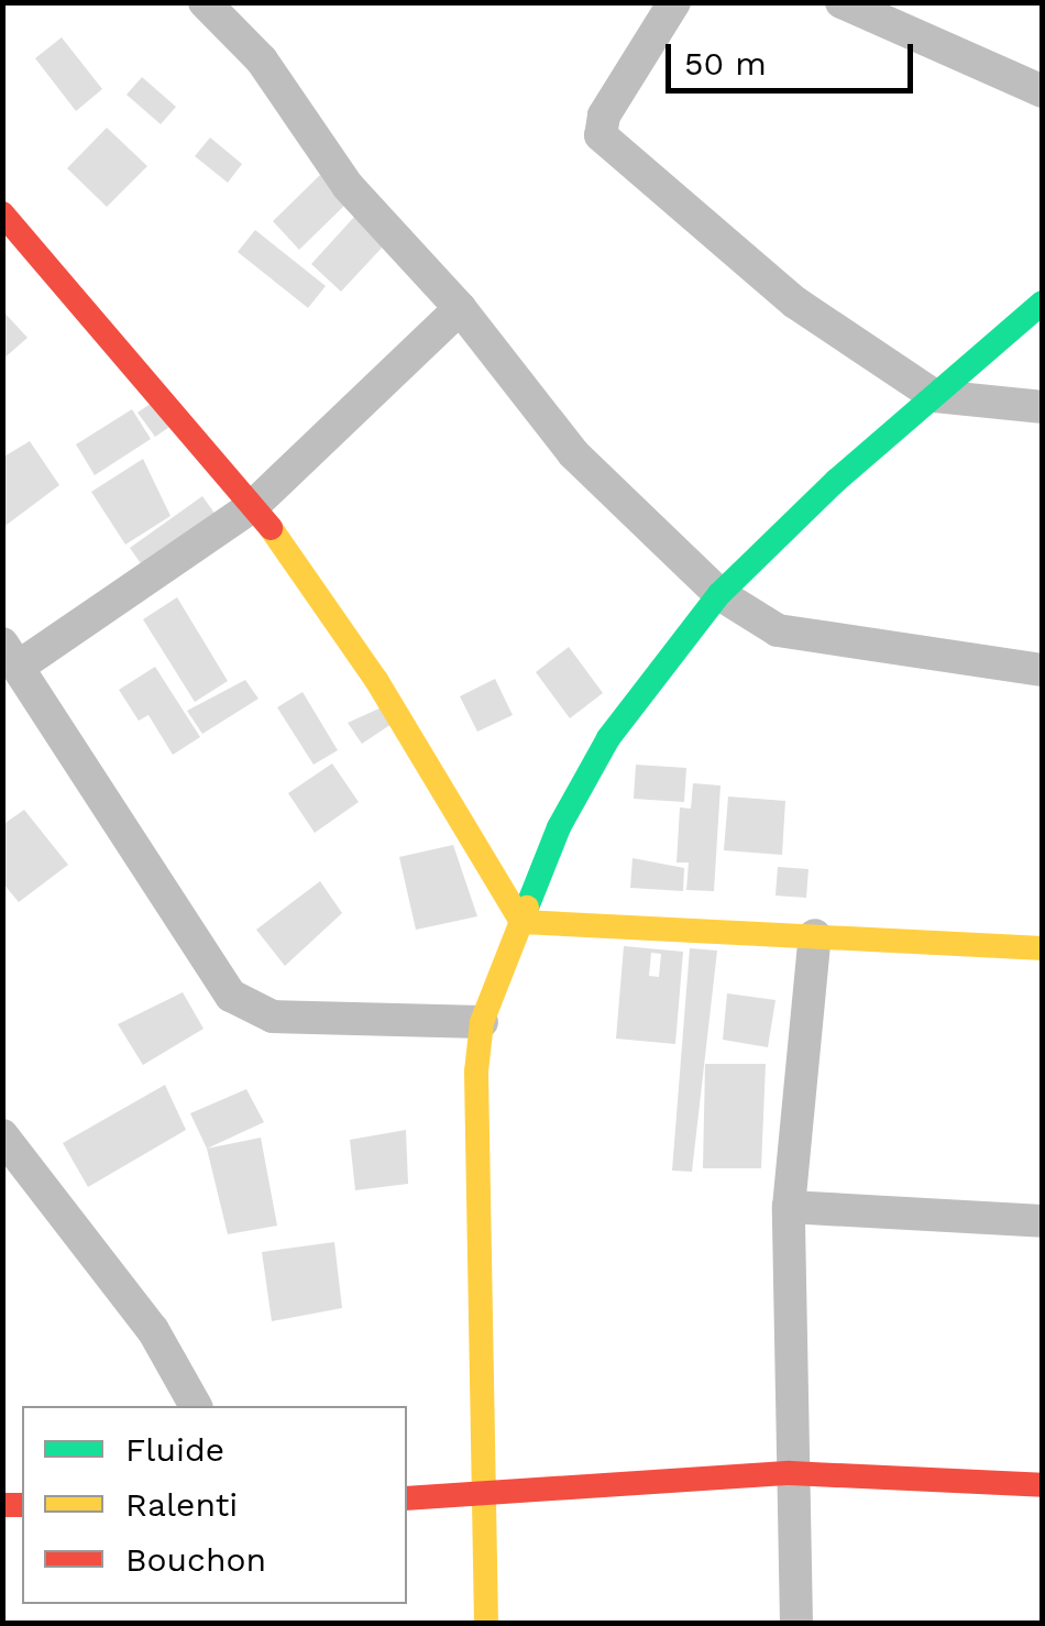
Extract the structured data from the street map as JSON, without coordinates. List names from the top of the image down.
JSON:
{
  "legend": ["Fluide", "Ralenti", "Bouchon"],
  "scale_bar": "50 m"
}
